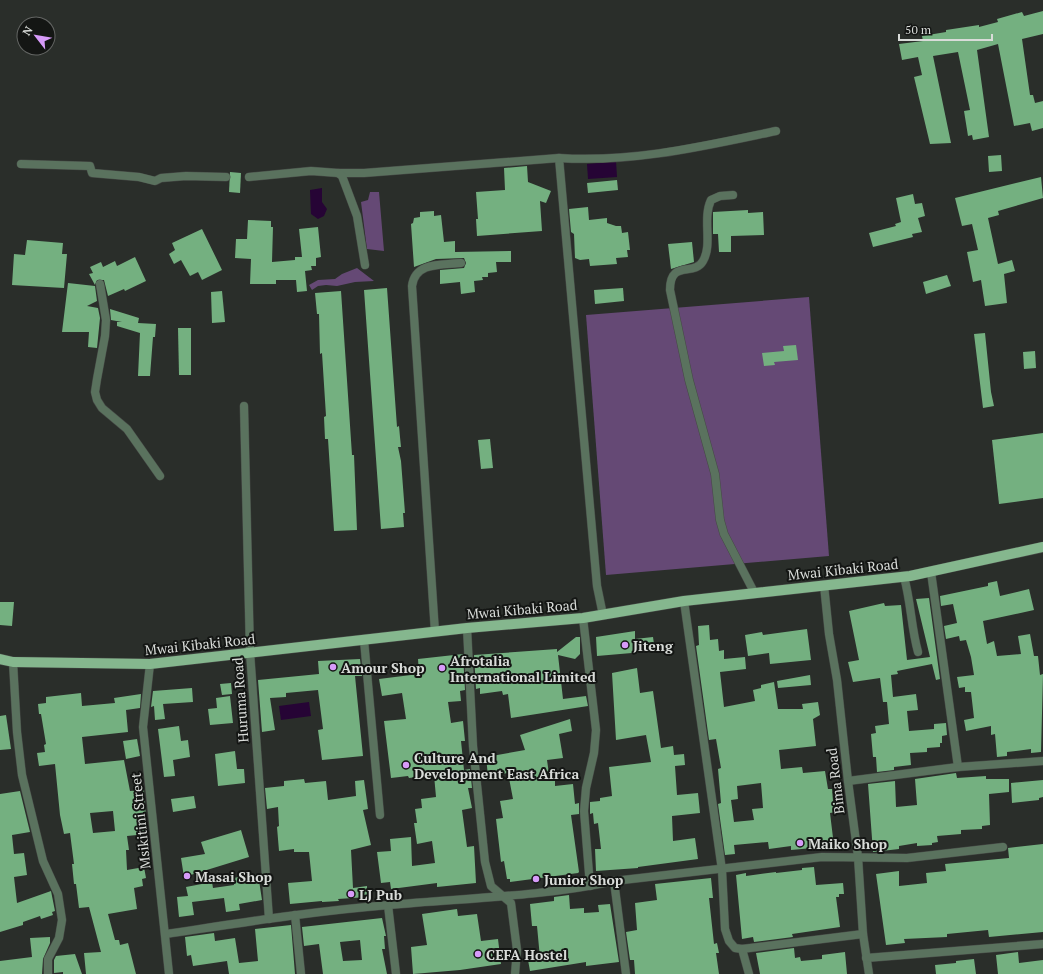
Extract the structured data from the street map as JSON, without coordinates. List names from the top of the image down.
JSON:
{
  "streets": {
    "main road": ["Mwai Kibaki Road"],
    "street": ["Huruma Road", "Bima Road", "Msikitini Street"]
  },
  "crossings": [
    ["Mwai Kibaki Road", "Huruma Road"],
    ["Mwai Kibaki Road", "Bima Road"],
    ["Mwai Kibaki Road", "Msikitini Street"]
  ],
  "places": [
    "Jiteng",
    "Amour Shop",
    "Afrotalia International Limited",
    "Culture And Development East Africa",
    "Maiko Shop",
    "Masai Shop",
    "Junior Shop",
    "LJ Pub",
    "CEFA Hostel"
  ],
  "scale_bar": "50 m",
  "north": "top left"
}
